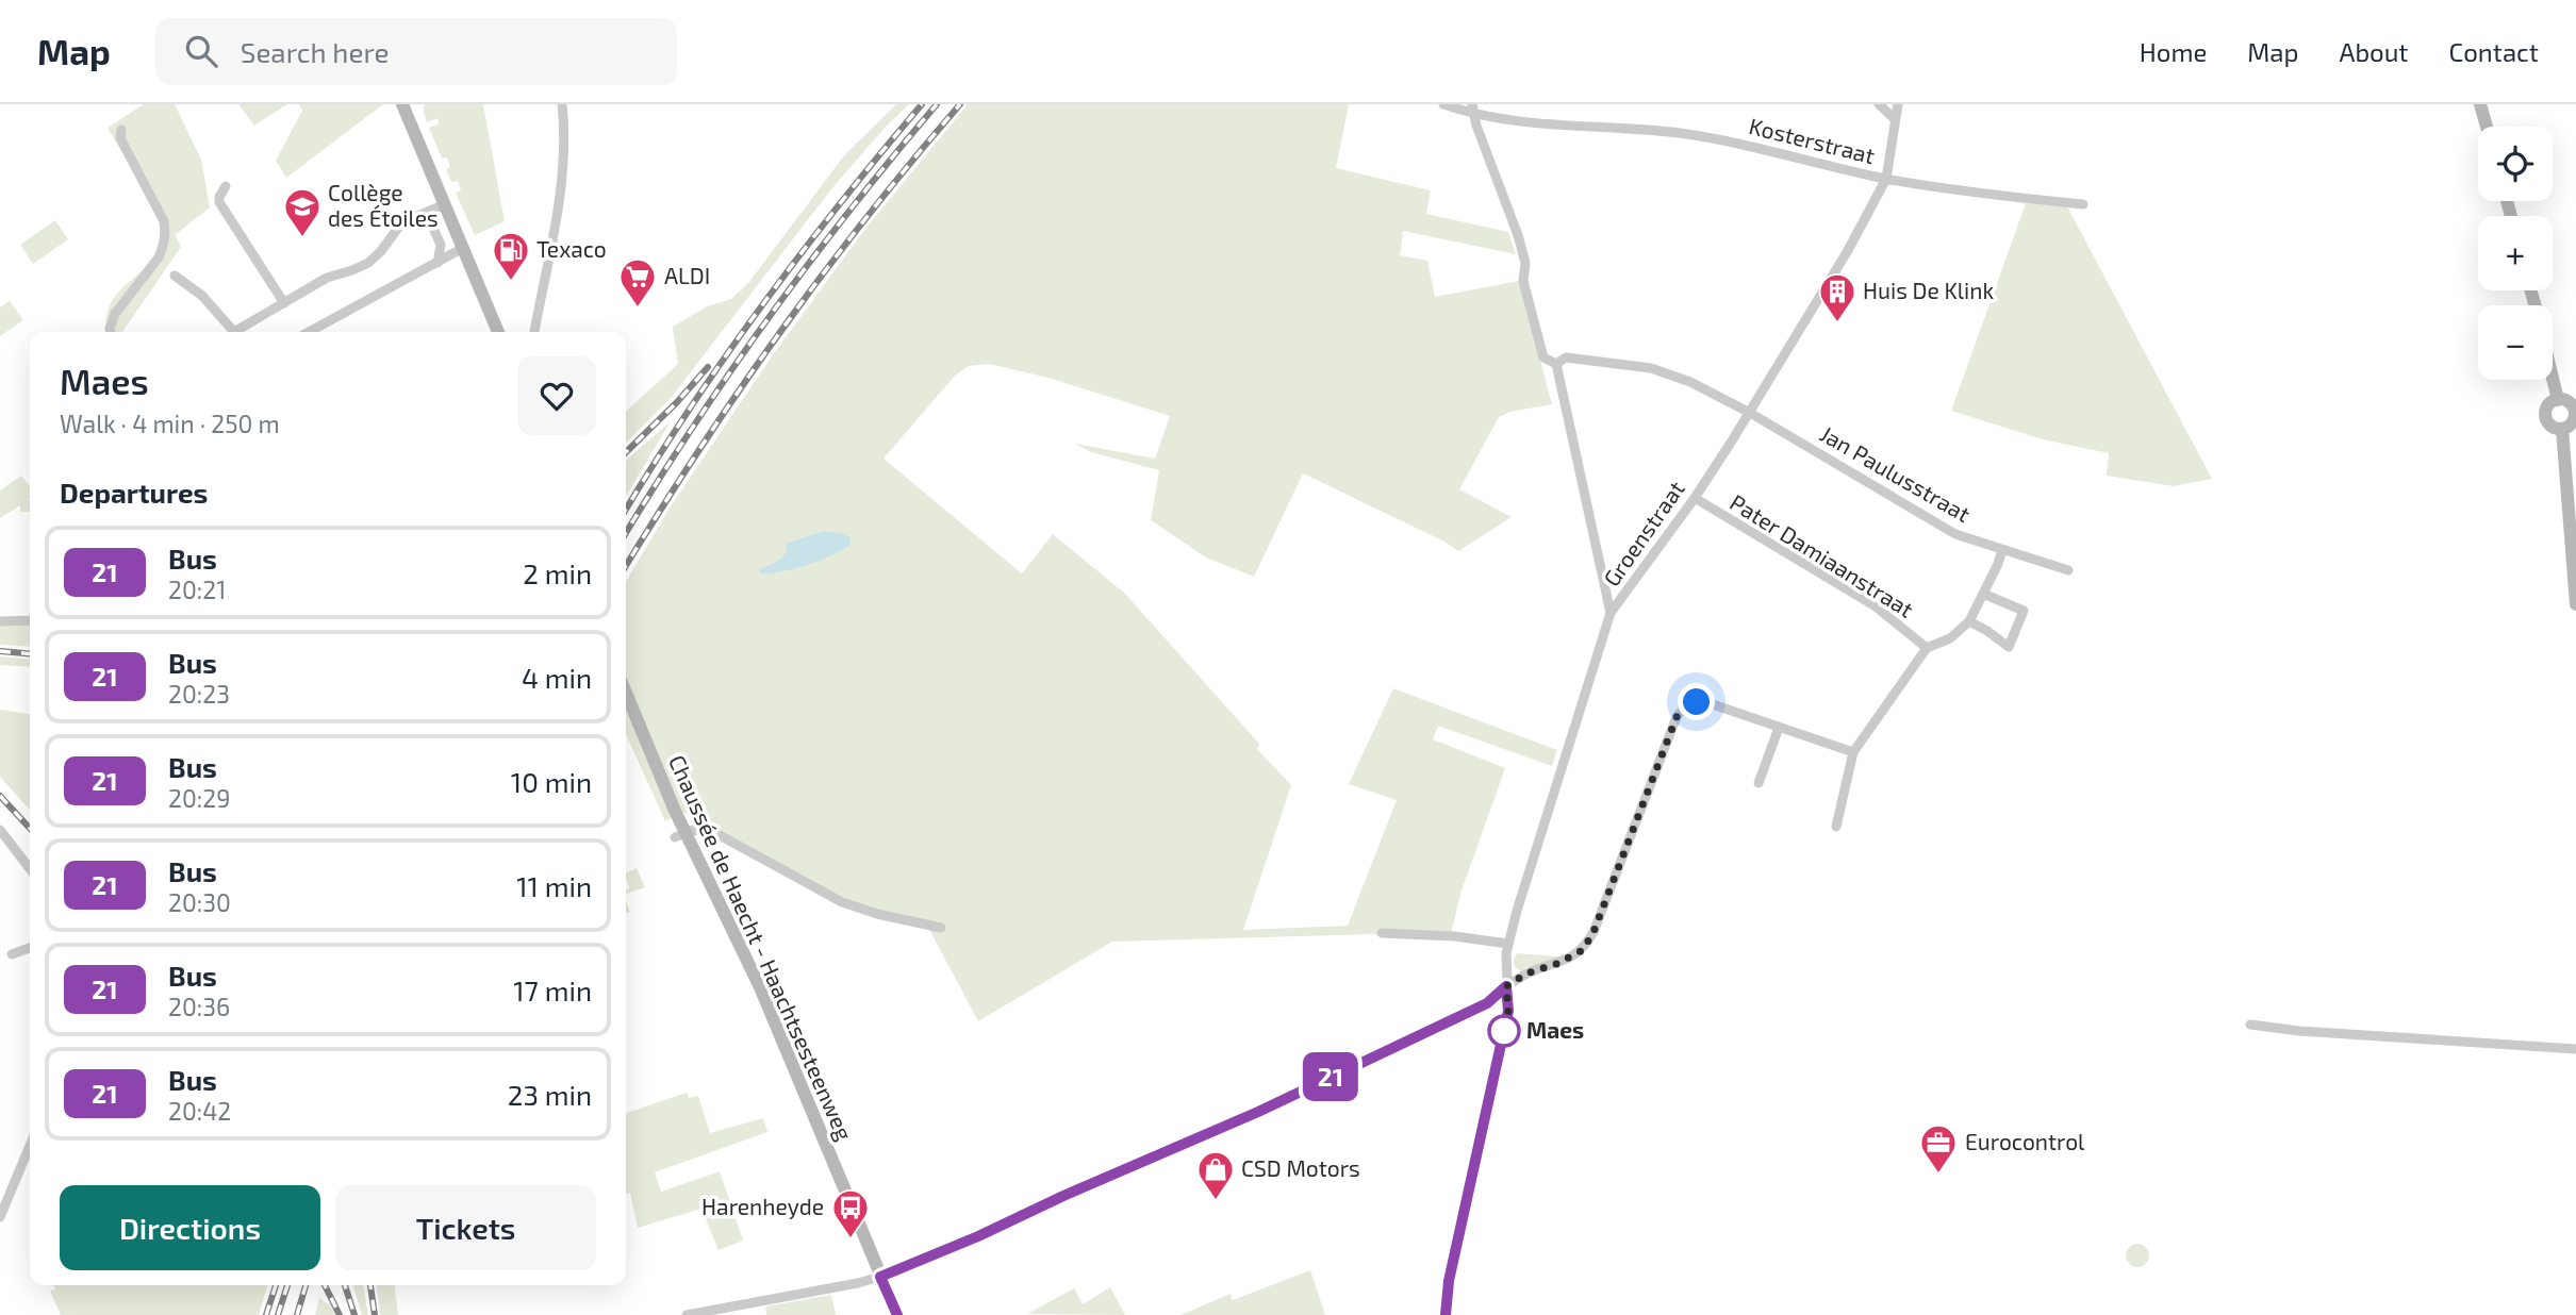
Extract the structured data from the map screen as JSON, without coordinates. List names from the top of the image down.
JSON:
{
  "streets": {
    "main road": ["Chaussée de Haecht - Haachtsesteenweg"],
    "street": [
      "Kosterstraat",
      "Jan Paulusstraat",
      "Groenstraat",
      "Pater Damiaanstraat"
    ]
  },
  "crossings": [
    ["Kosterstraat", "Groenstraat"],
    ["Jan Paulusstraat", "Groenstraat"],
    ["Groenstraat", "Pater Damiaanstraat"]
  ],
  "places": {
    "school or university": ["Collège des Étoiles"],
    "fuel station": ["Texaco"],
    "supermarket": ["ALDI"],
    "building": ["Huis De Klink"],
    "other": ["Maes"],
    "office": ["Eurocontrol"],
    "shop": ["CSD Motors"],
    "bus stop": ["Harenheyde"]
  },
  "lines": ["bus line 21"],
  "page": {
    "header": "Map",
    "search": "Search here",
    "nav": [
      "Home",
      "Map",
      "About",
      "Contact"
    ],
    "on_map": "21",
    "map_buttons": ["+", "−"],
    "heading": [
      ["Maes", "Walk · 4 min · 250 m"],
      "Departures"
    ],
    "list": [
      {
        "mark": "21",
        "name": "Bus",
        "note": "20:21",
        "value": "2 min"
      },
      {
        "mark": "21",
        "name": "Bus",
        "note": "20:23",
        "value": "4 min"
      },
      {
        "mark": "21",
        "name": "Bus",
        "note": "20:29",
        "value": "10 min"
      },
      {
        "mark": "21",
        "name": "Bus",
        "note": "20:30",
        "value": "11 min"
      },
      {
        "mark": "21",
        "name": "Bus",
        "note": "20:36",
        "value": "17 min"
      },
      {
        "mark": "21",
        "name": "Bus",
        "note": "20:42",
        "value": "23 min"
      }
    ],
    "buttons": ["Directions", "Tickets"]
  }
}
